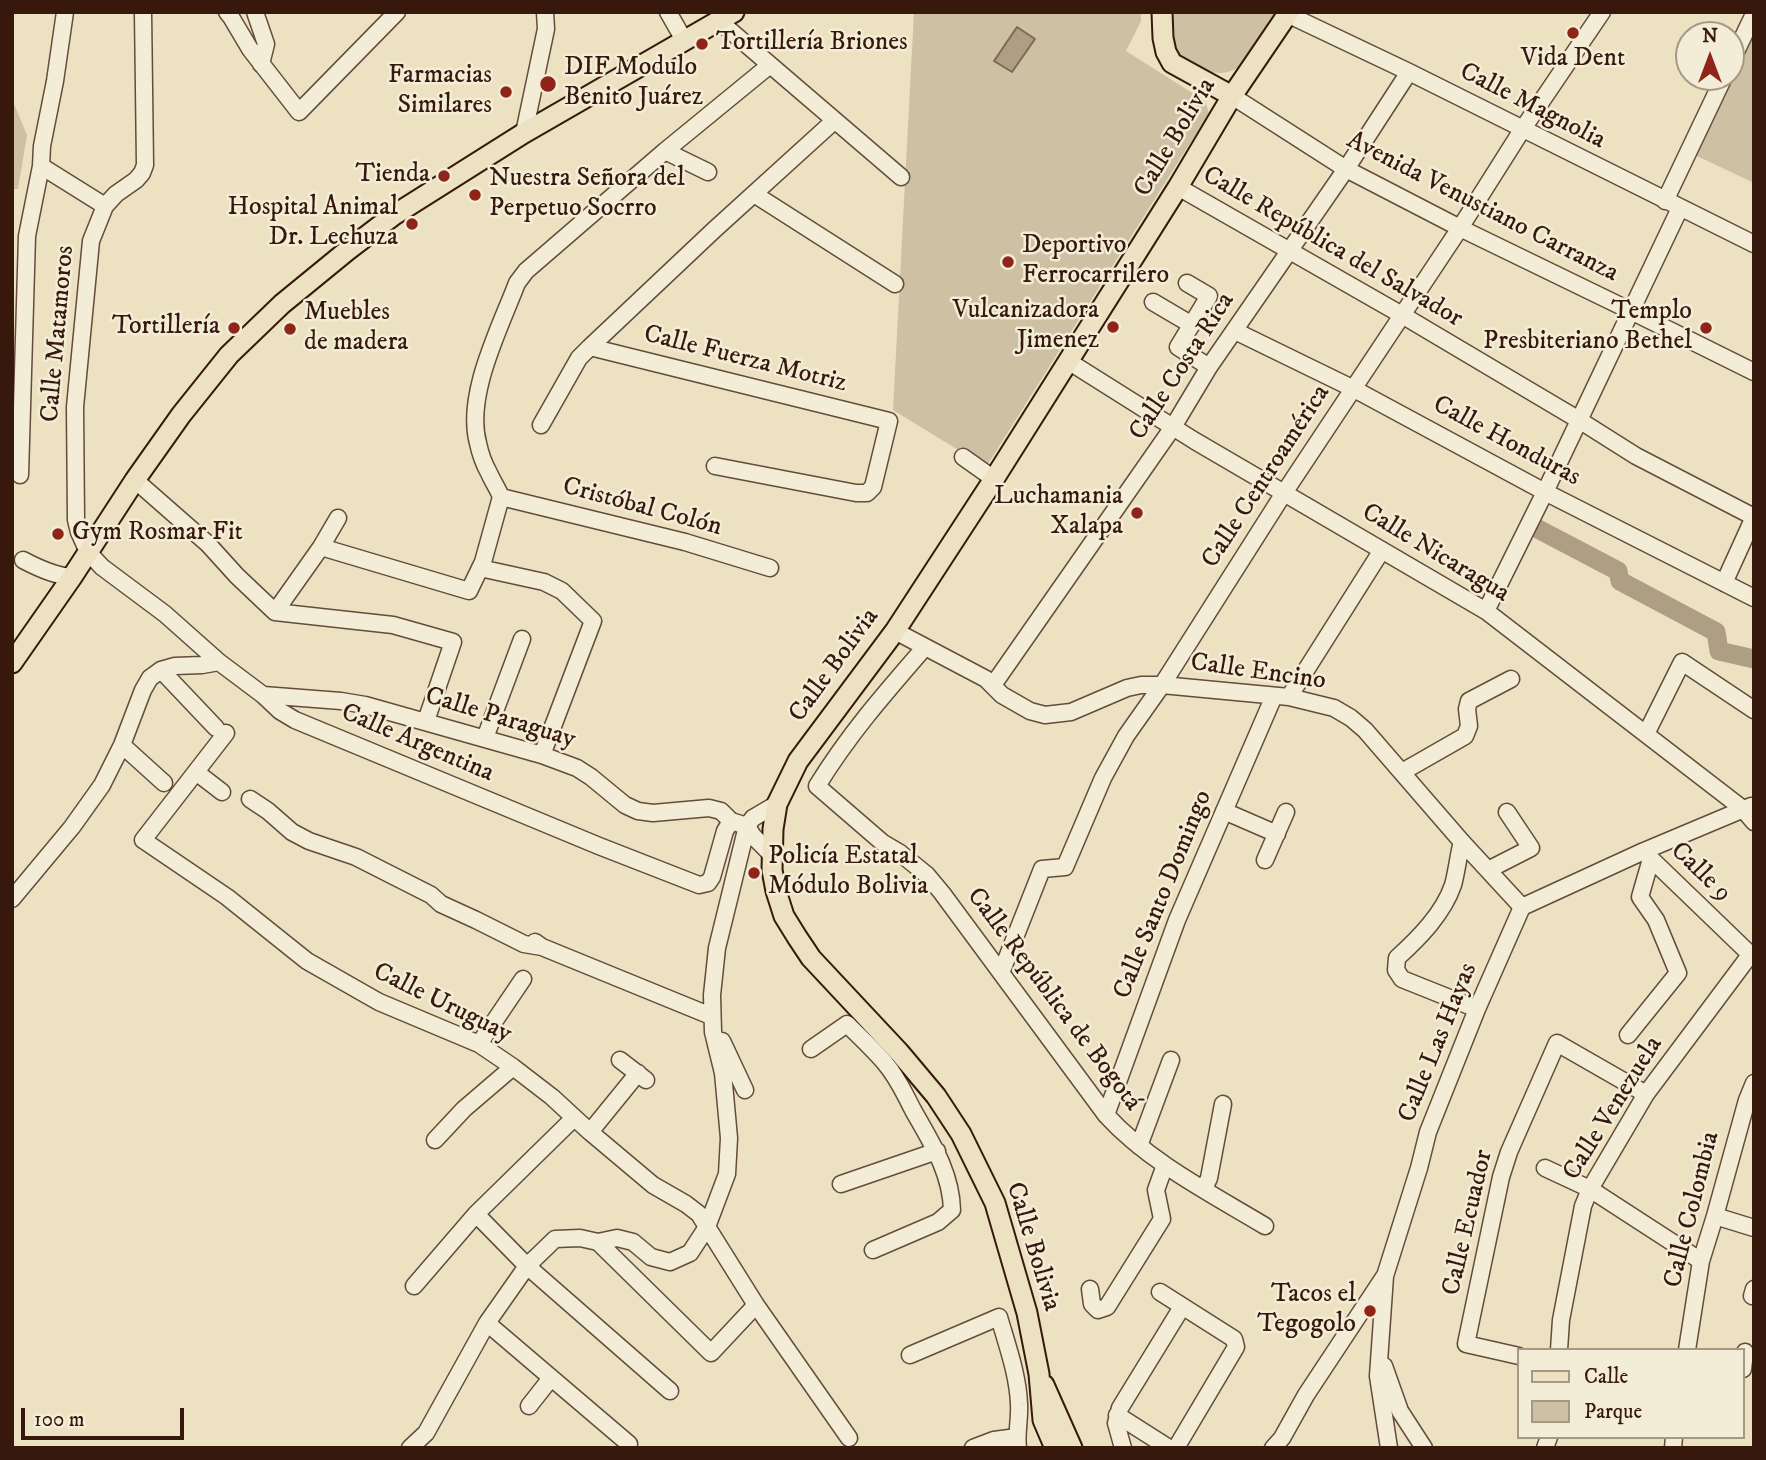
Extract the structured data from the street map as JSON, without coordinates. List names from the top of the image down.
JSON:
{
  "streets": {
    "main road": ["Calle Bolivia"],
    "street": [
      "Calle Magnolia",
      "Avenida Venustiano Carranza",
      "Calle República del Salvador",
      "Calle Matamoros",
      "Calle Fuerza Motriz",
      "Calle Costa Rica",
      "Calle Honduras",
      "Calle Centroamérica",
      "Cristóbal Colón",
      "Calle Nicaragua",
      "Calle Encino",
      "Calle Paraguay",
      "Calle Argentina",
      "Calle 9",
      "Calle Santo Domingo",
      "Calle República de Bogotá",
      "Calle Uruguay",
      "Calle Las Hayas",
      "Calle Venezuela",
      "Calle Colombia",
      "Calle Ecuador"
    ]
  },
  "crossings": [
    ["Calle Magnolia", "Calle Bolivia"],
    ["Calle Magnolia", "Calle Costa Rica"],
    ["Calle Magnolia", "Calle Centroamérica"],
    ["Calle Bolivia", "Avenida Venustiano Carranza"],
    ["Calle Bolivia", "Calle República del Salvador"],
    ["Calle Bolivia", "Calle Nicaragua"],
    ["Calle Bolivia", "Calle Encino"],
    ["Calle Bolivia", "Calle Paraguay"],
    ["Avenida Venustiano Carranza", "Calle Costa Rica"],
    ["Avenida Venustiano Carranza", "Calle Centroamérica"],
    ["Calle República del Salvador", "Calle Costa Rica"],
    ["Calle República del Salvador", "Calle Centroamérica"],
    ["Calle Matamoros", "Calle Argentina"],
    ["Calle Costa Rica", "Calle Honduras"],
    ["Calle Costa Rica", "Calle Nicaragua"],
    ["Calle Costa Rica", "Calle Encino"],
    ["Calle Honduras", "Calle Centroamérica"],
    ["Calle Centroamérica", "Calle Nicaragua"],
    ["Calle Centroamérica", "Calle Encino"],
    ["Calle Centroamérica", "Calle República de Bogotá"],
    ["Calle Nicaragua", "Calle Santo Domingo"],
    ["Calle Encino", "Calle Santo Domingo"],
    ["Calle Encino", "Calle República de Bogotá"],
    ["Calle Encino", "Calle Las Hayas"],
    ["Calle Paraguay", "Calle Argentina"],
    ["Calle 9", "Calle Venezuela"],
    ["Calle Santo Domingo", "Calle República de Bogotá"],
    ["Calle Venezuela", "Calle Ecuador"]
  ],
  "places": [
    "Vida Dent",
    "Tortillería Briones",
    "DIF Modulo Benito Juárez",
    "Farmacias Similares",
    "Tienda",
    "Nuestra Señora del Perpetuo Socrro",
    "Hospital Animal Dr. Lechuza",
    "Deportivo Ferrocarrilero",
    "Vulcanizadora Jimenez",
    "Tortillería",
    "Templo Presbiteriano Bethel",
    "Muebles de madera",
    "Luchamania Xalapa",
    "Gym Rosmar Fit",
    "Policía Estatal Módulo Bolivia",
    "Tacos el Tegogolo"
  ],
  "legend": ["Calle", "Parque"],
  "scale_bar": "100 m",
  "north": "top"
}
